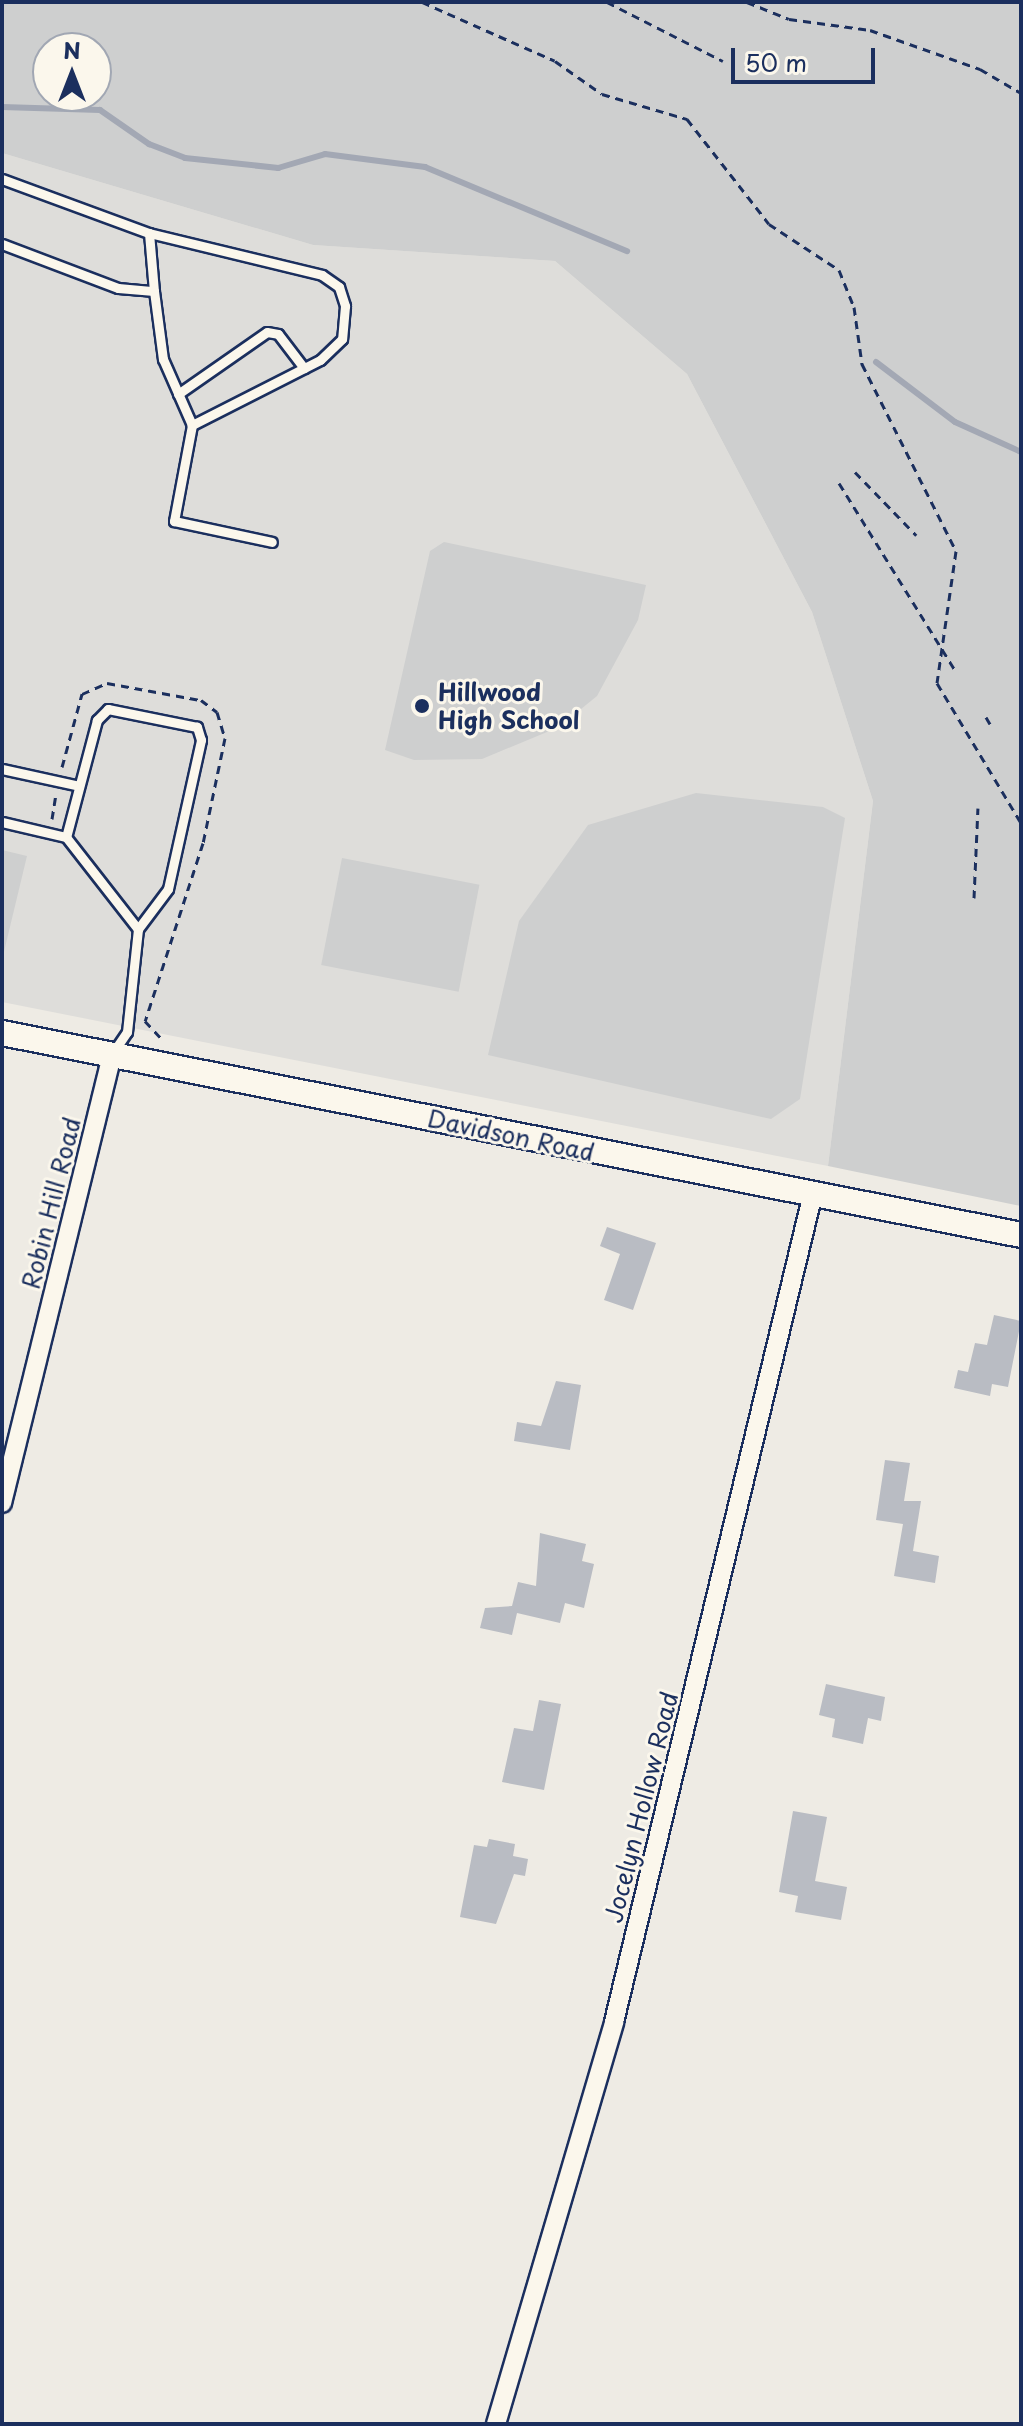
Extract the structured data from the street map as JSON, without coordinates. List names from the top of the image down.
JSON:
{
  "streets": {
    "street": ["Davidson Road", "Robin Hill Road", "Jocelyn Hollow Road"]
  },
  "crossings": [
    ["Davidson Road", "Robin Hill Road"],
    ["Davidson Road", "Jocelyn Hollow Road"]
  ],
  "places": ["Hillwood High School"],
  "scale_bar": "50 m",
  "north": "top"
}
